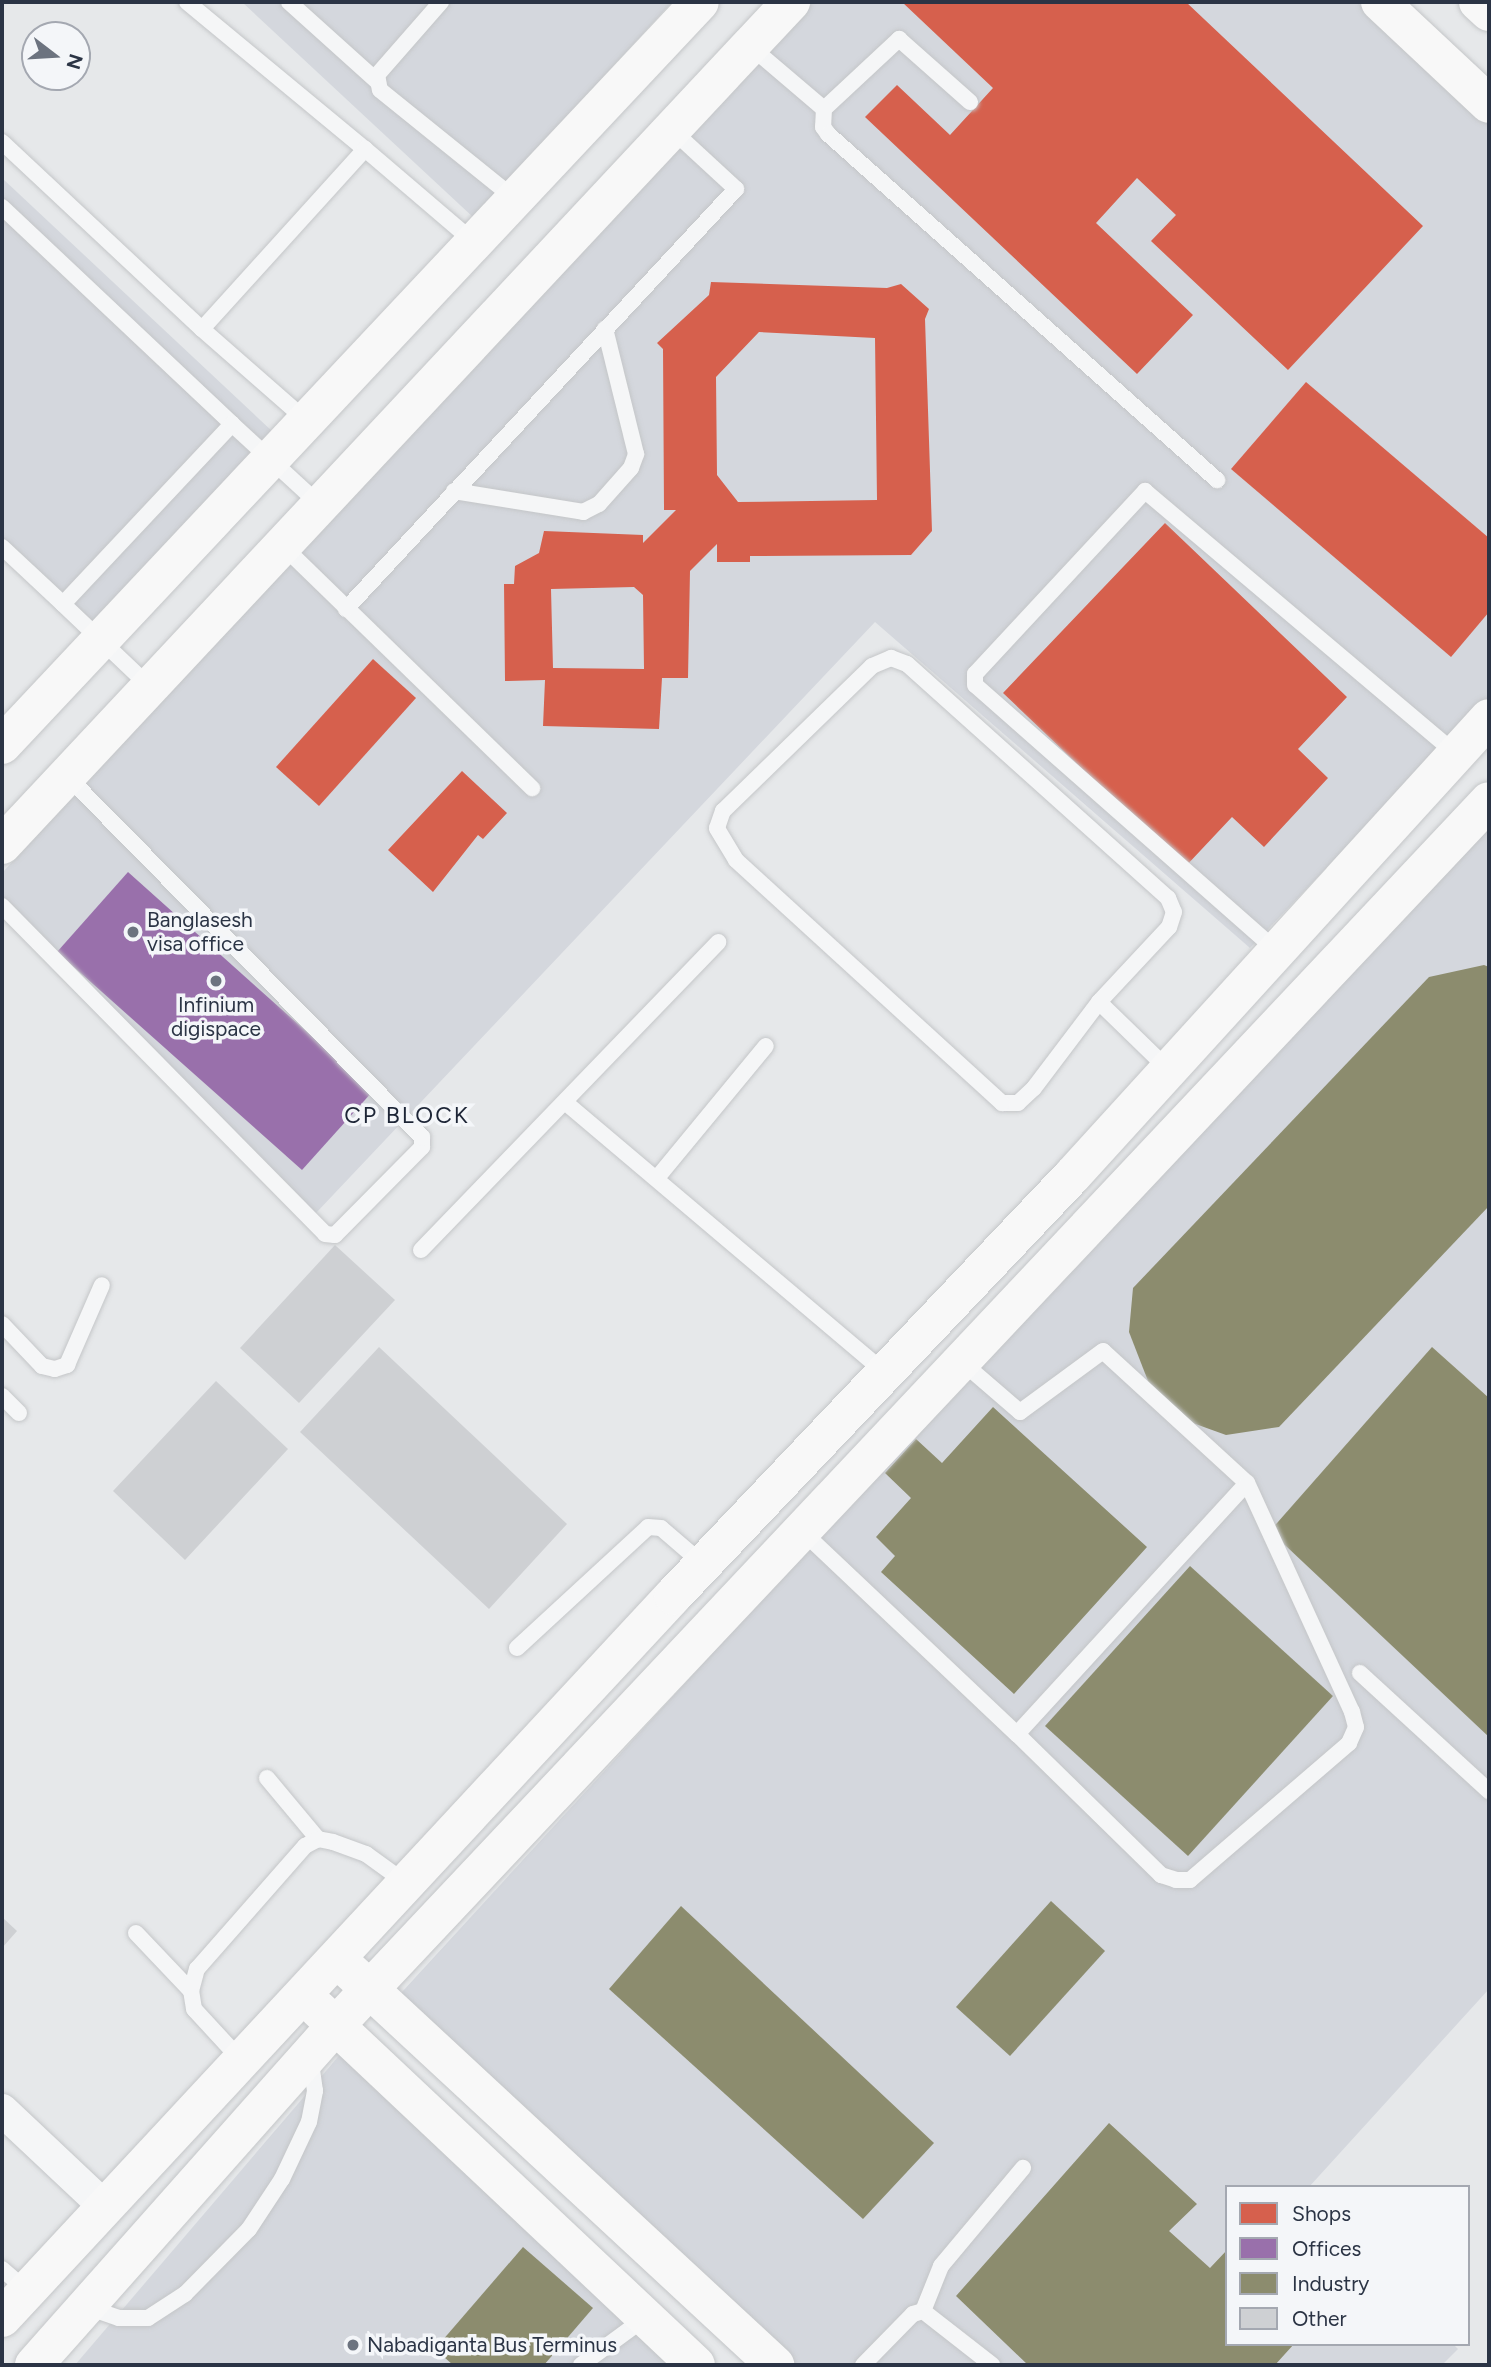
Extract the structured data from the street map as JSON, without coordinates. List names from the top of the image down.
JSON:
{
  "districts": ["CP BLOCK"],
  "places": ["Banglasesh visa office", "Infinium digispace", "Nabadiganta Bus Terminus"],
  "legend": [
    "Shops",
    "Offices",
    "Industry",
    "Other"
  ],
  "north": "right"
}
